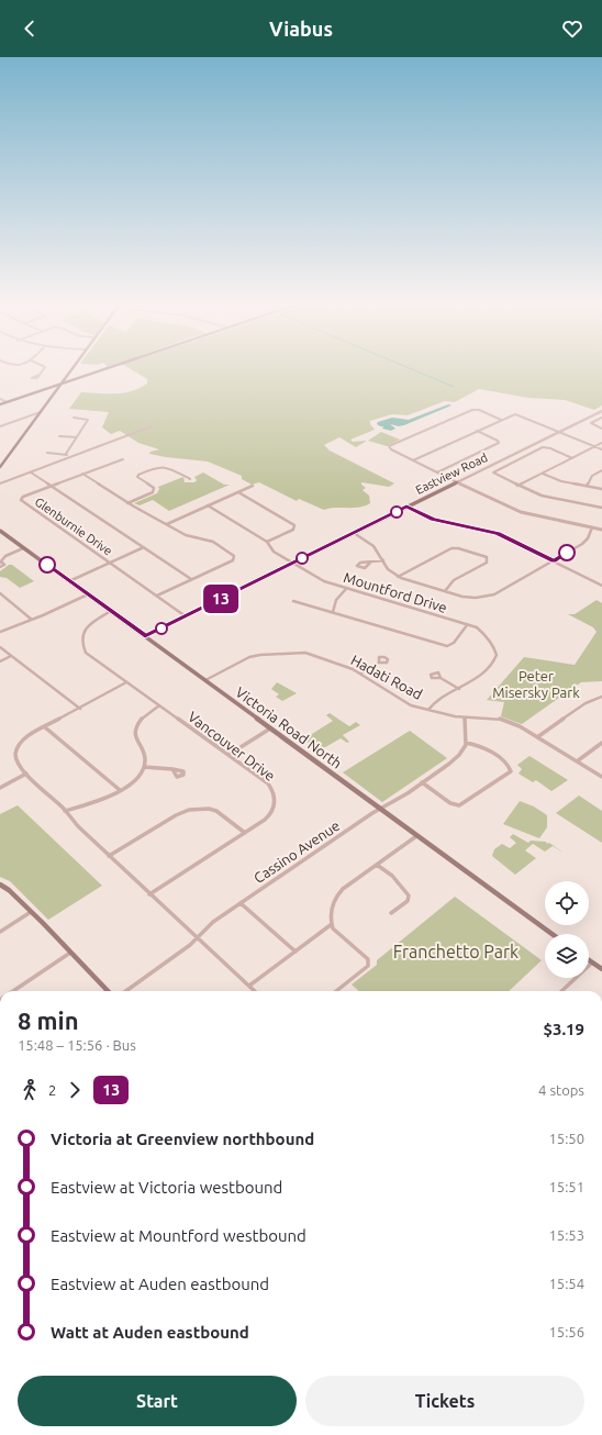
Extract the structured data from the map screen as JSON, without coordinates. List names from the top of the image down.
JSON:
{
  "streets": {
    "main road": ["Eastview Road", "Victoria Road North"],
    "street": [
      "Glenburnie Drive",
      "Mountford Drive",
      "Hadati Road",
      "Vancouver Drive",
      "Cassino Avenue"
    ]
  },
  "crossings": [
    ["Eastview Road", "Glenburnie Drive"],
    ["Eastview Road", "Mountford Drive"],
    ["Eastview Road", "Victoria Road North"],
    ["Mountford Drive", "Hadati Road"],
    ["Hadati Road", "Victoria Road North"],
    ["Victoria Road North", "Vancouver Drive"],
    ["Victoria Road North", "Cassino Avenue"]
  ],
  "parks": ["Peter Misersky Park", "Franchetto Park"],
  "lines": ["bus line 13"],
  "page": {
    "header": "Viabus",
    "on_map": "13",
    "heading": ["8 min", "15:48 – 15:56 · Bus", "$3.19"],
    "legs": ["2", "13", "4 stops"],
    "list": [
      {
        "name": "Victoria at Greenview northbound",
        "value": "15:50"
      },
      {
        "name": "Eastview at Victoria westbound",
        "value": "15:51"
      },
      {
        "name": "Eastview at Mountford westbound",
        "value": "15:53"
      },
      {
        "name": "Eastview at Auden eastbound",
        "value": "15:54"
      },
      {
        "name": "Watt at Auden eastbound",
        "value": "15:56"
      }
    ],
    "buttons": ["Start", "Tickets"]
  }
}
